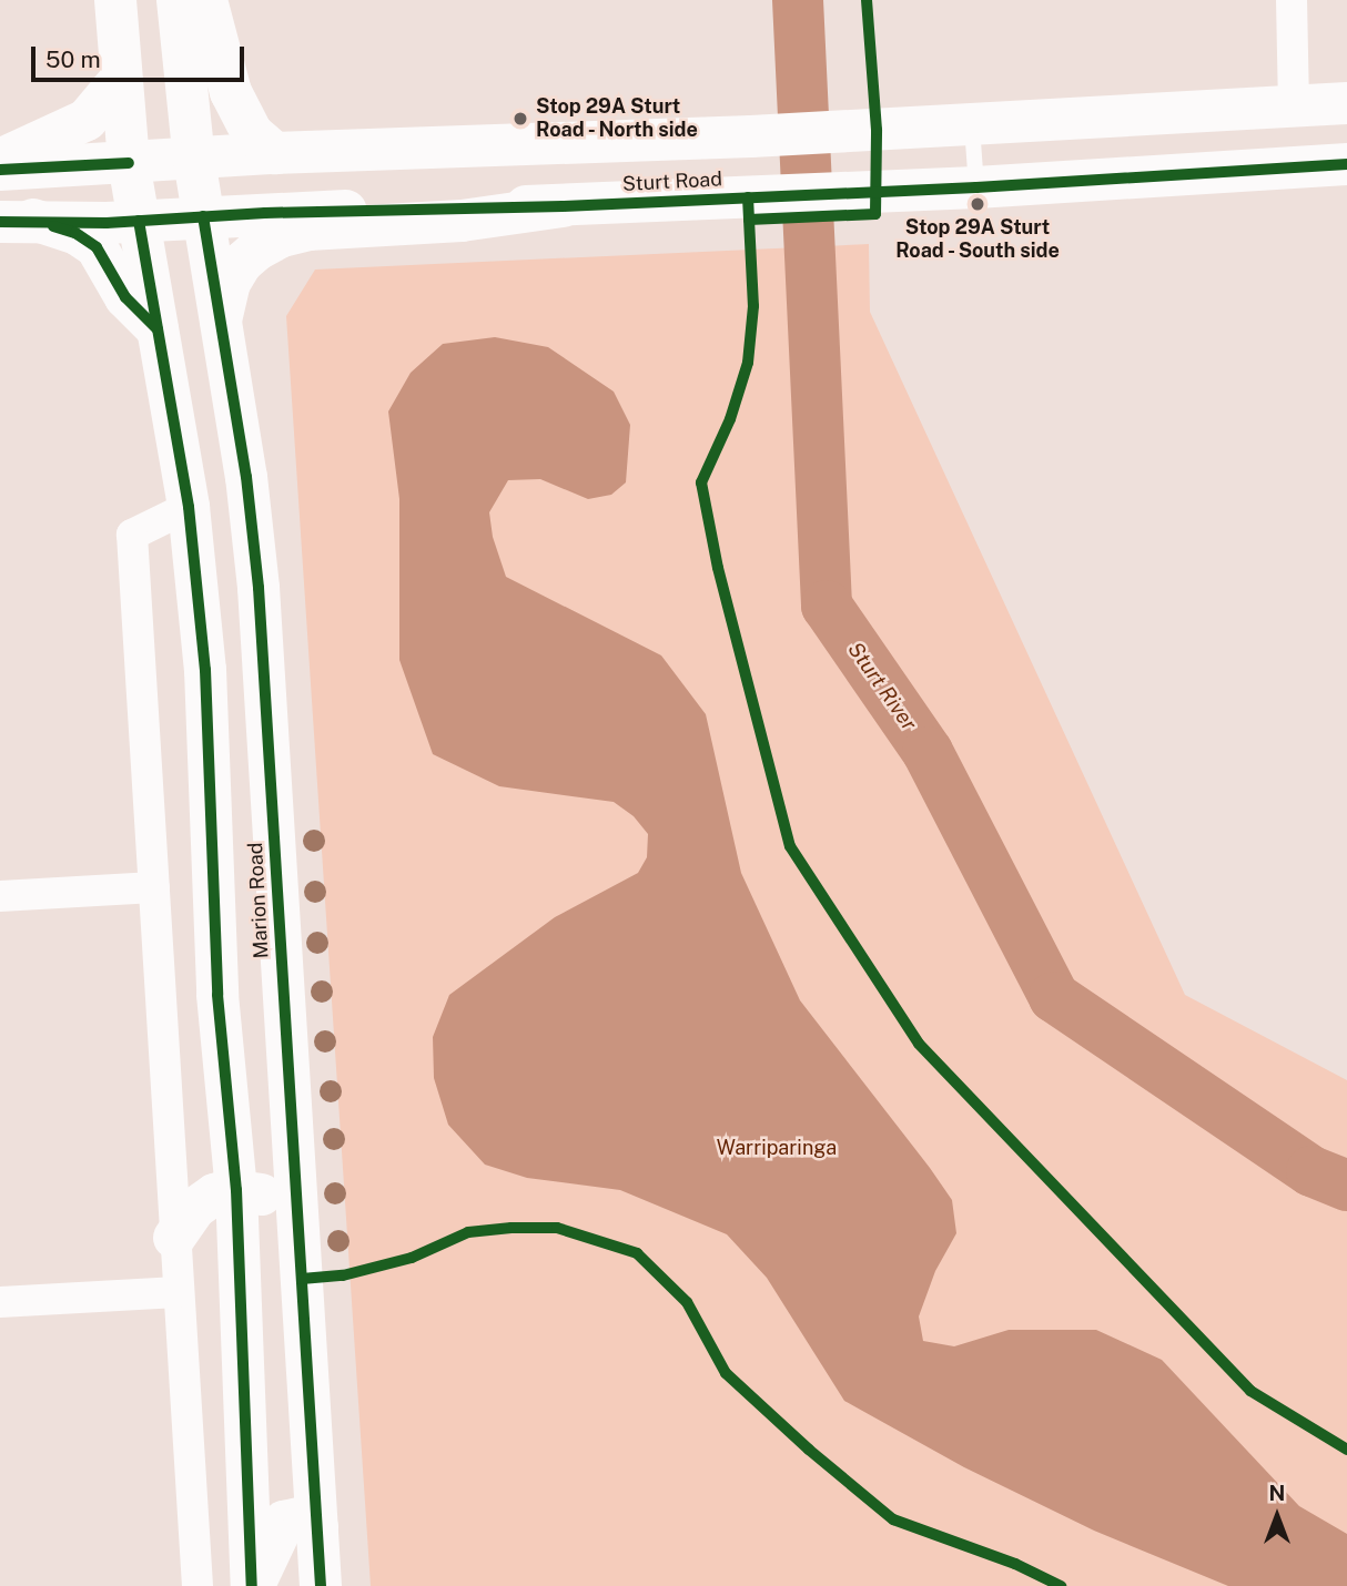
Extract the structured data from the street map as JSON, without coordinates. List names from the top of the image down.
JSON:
{
  "streets": {
    "main road": ["Sturt Road", "Marion Road"]
  },
  "crossings": [
    ["Sturt Road", "Marion Road"]
  ],
  "water": ["Sturt River"],
  "parks": ["Warriparinga"],
  "places": ["Stop 29A Sturt Road - North side", "Stop 29A Sturt Road - South side"],
  "scale_bar": "50 m",
  "north": "top"
}
